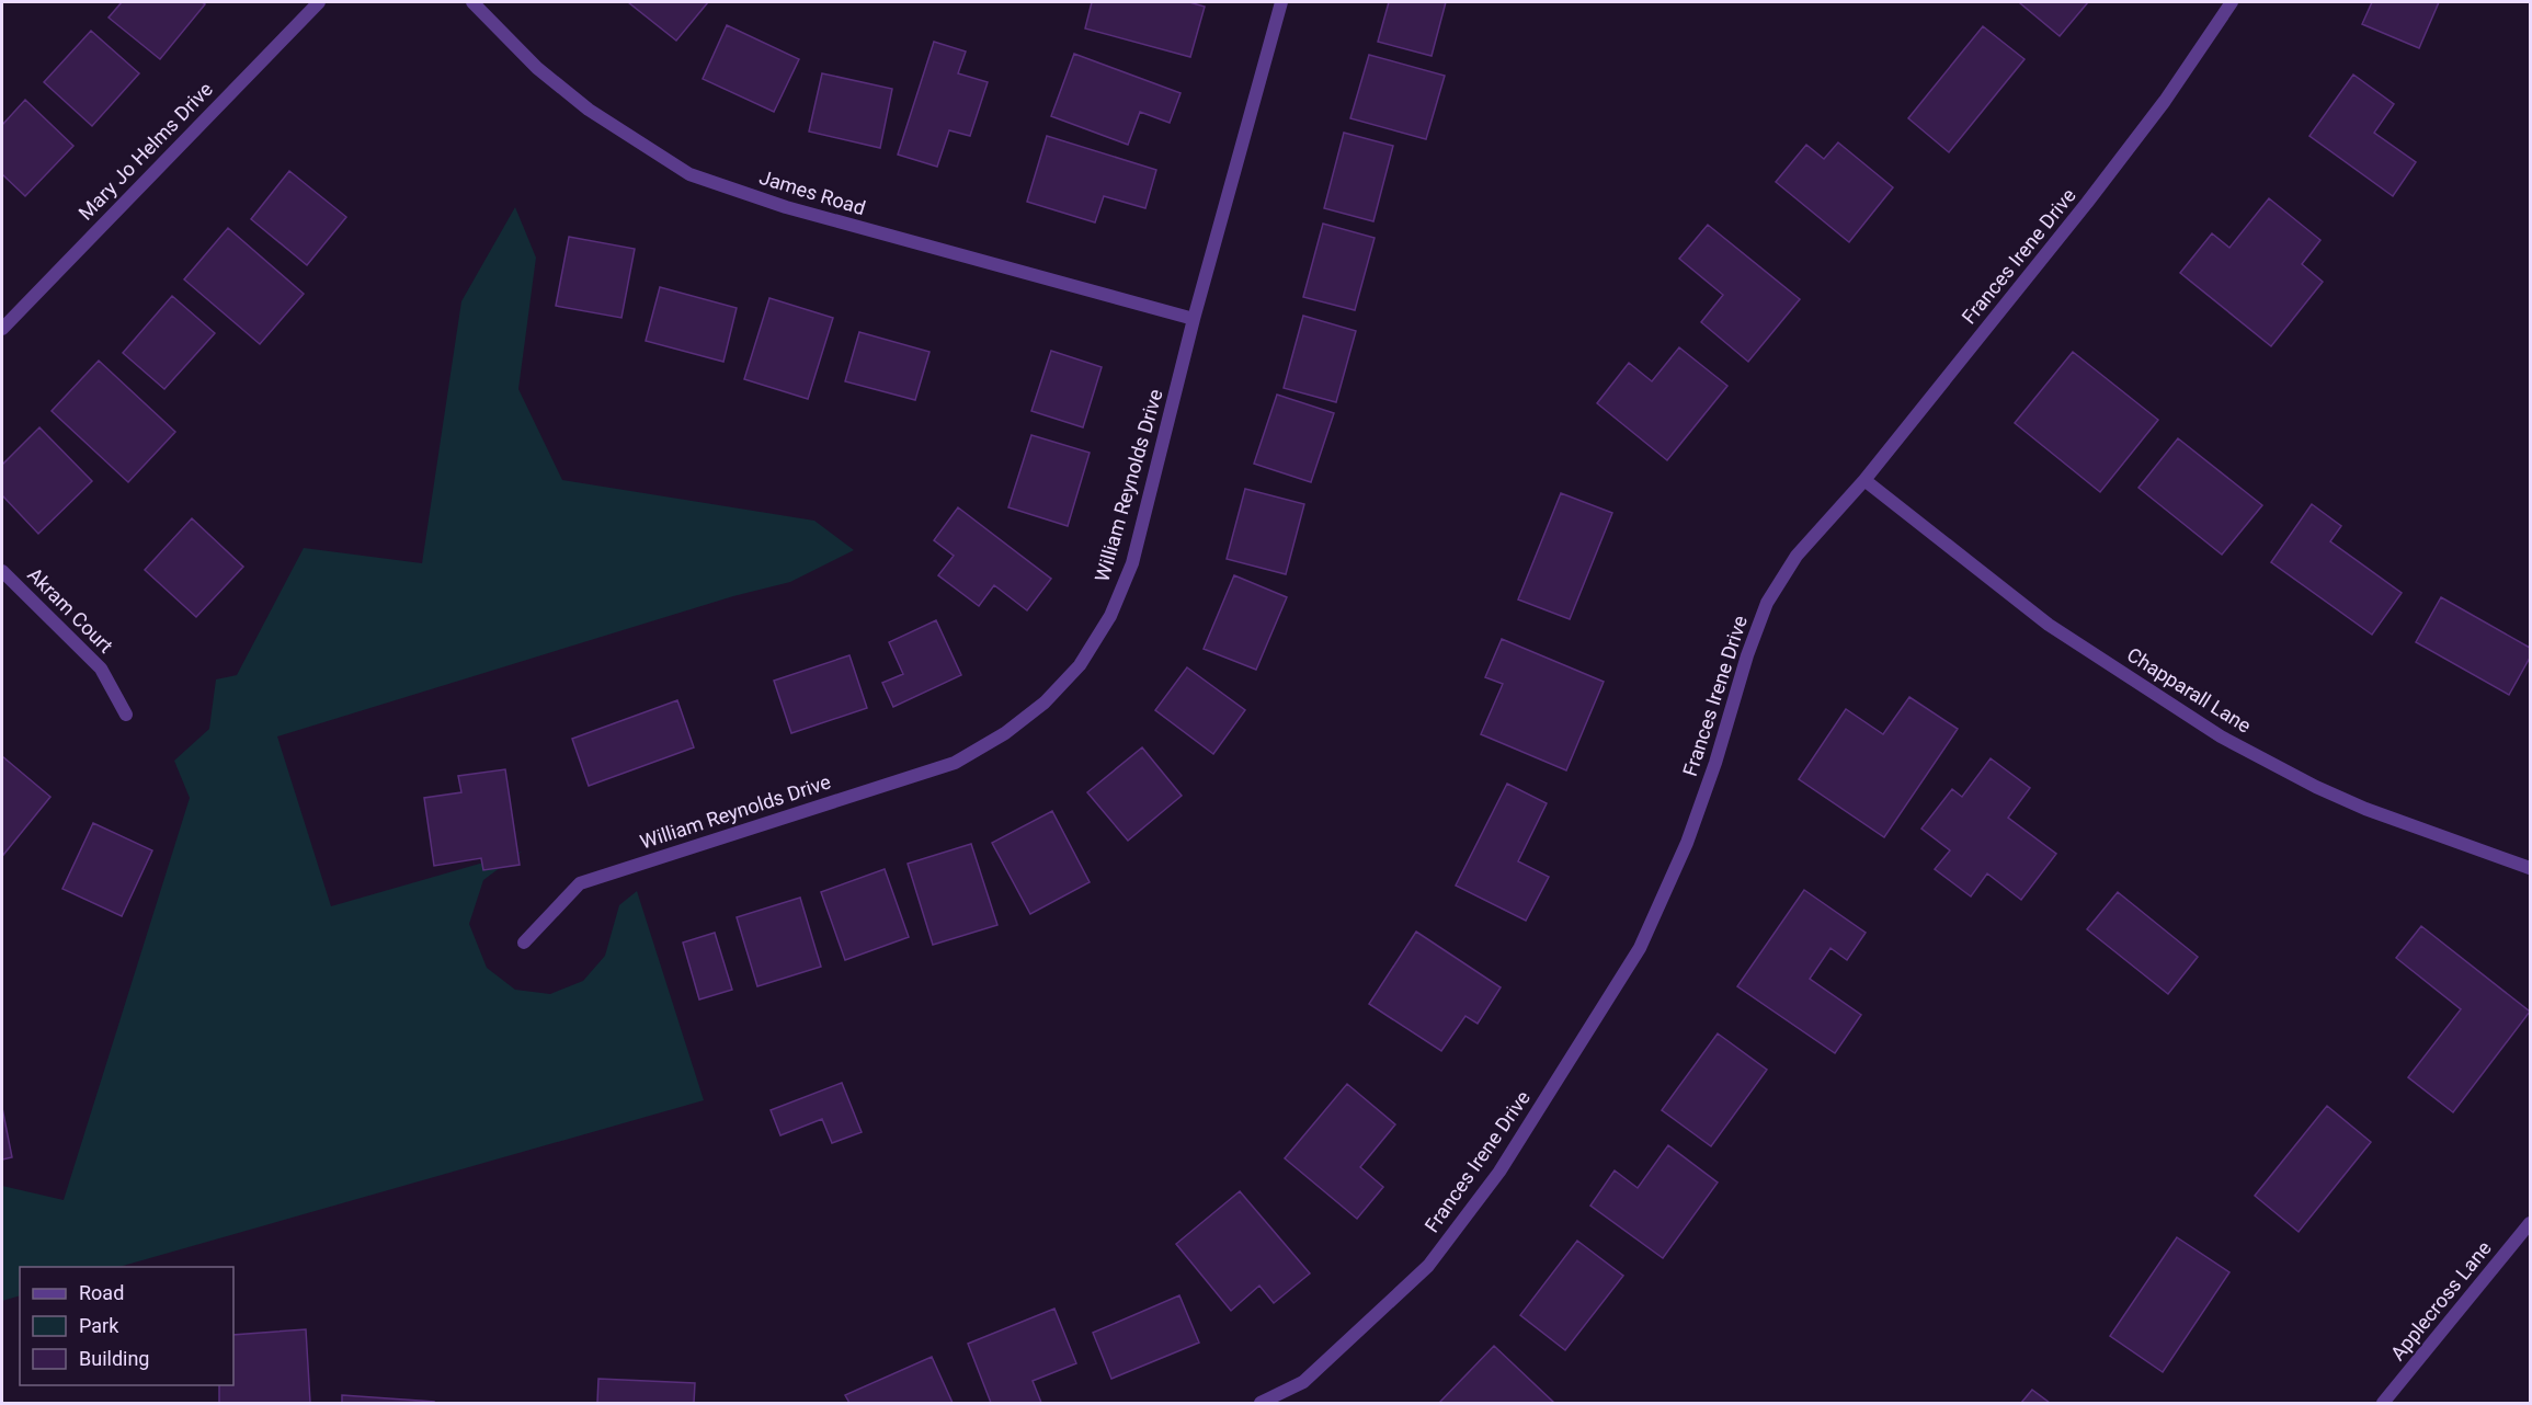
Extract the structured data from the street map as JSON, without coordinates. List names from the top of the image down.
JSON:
{
  "streets": {
    "street": [
      "Mary Jo Helms Drive",
      "James Road",
      "Frances Irene Drive",
      "William Reynolds Drive",
      "Akram Court",
      "Chapparall Lane",
      "Applecross Lane"
    ]
  },
  "crossings": [
    ["James Road", "William Reynolds Drive"],
    ["Frances Irene Drive", "Chapparall Lane"]
  ],
  "legend": ["Road", "Park", "Building"]
}
